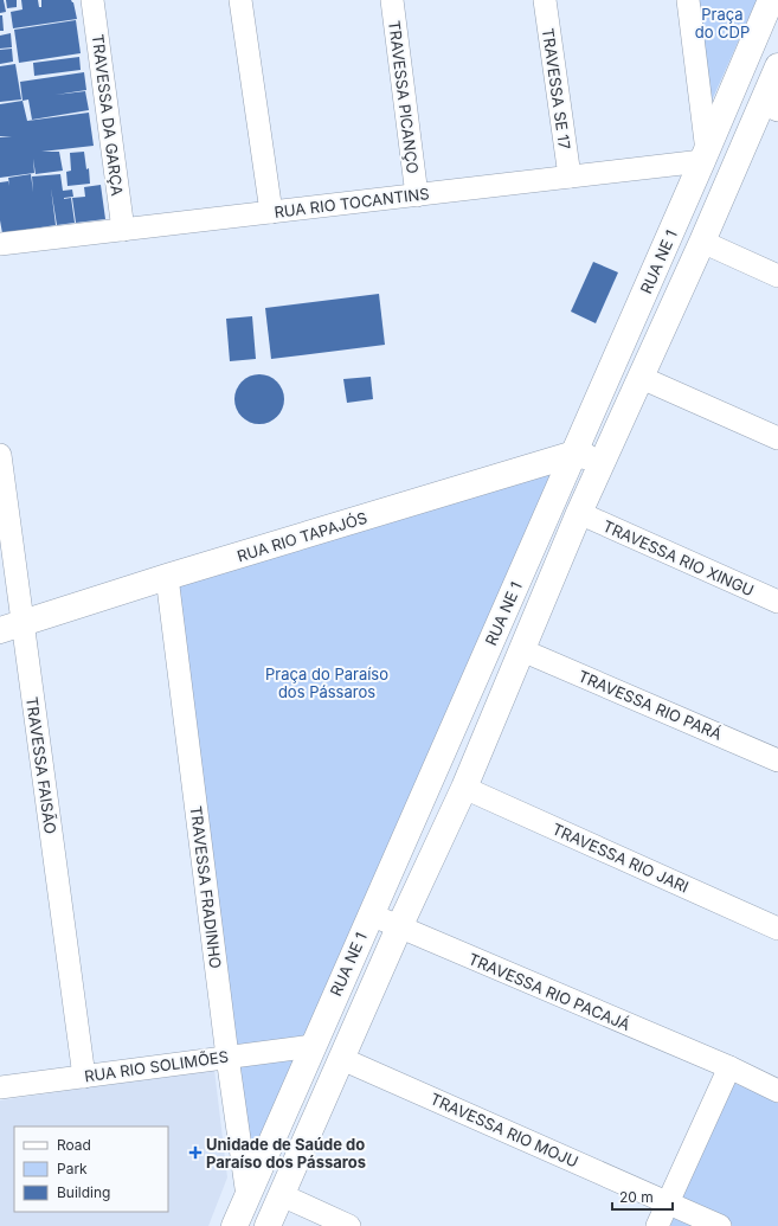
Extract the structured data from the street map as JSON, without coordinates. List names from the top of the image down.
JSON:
{
  "streets": {
    "street": [
      "TRAVESSA SE 17",
      "TRAVESSA PICANÇO",
      "TRAVESSA DA GARÇA",
      "RUA RIO TOCANTINS",
      "RUA NE 1",
      "RUA RIO TAPAJÓS",
      "TRAVESSA RIO XINGU",
      "TRAVESSA RIO PARÁ",
      "TRAVESSA FAISÃO",
      "TRAVESSA RIO JARI",
      "TRAVESSA FRADINHO",
      "TRAVESSA RIO PACAJÁ",
      "RUA RIO SOLIMÕES",
      "TRAVESSA RIO MOJU"
    ]
  },
  "crossings": [
    ["TRAVESSA SE 17", "RUA RIO TOCANTINS"],
    ["TRAVESSA PICANÇO", "RUA RIO TOCANTINS"],
    ["TRAVESSA DA GARÇA", "RUA RIO TOCANTINS"],
    ["RUA RIO TOCANTINS", "RUA NE 1"],
    ["RUA NE 1", "RUA RIO TAPAJÓS"],
    ["RUA NE 1", "TRAVESSA RIO XINGU"],
    ["RUA NE 1", "TRAVESSA RIO PARÁ"],
    ["RUA NE 1", "TRAVESSA RIO JARI"],
    ["RUA NE 1", "TRAVESSA FRADINHO"],
    ["RUA NE 1", "TRAVESSA RIO PACAJÁ"],
    ["RUA NE 1", "RUA RIO SOLIMÕES"],
    ["RUA NE 1", "TRAVESSA RIO MOJU"],
    ["RUA RIO TAPAJÓS", "TRAVESSA FAISÃO"],
    ["RUA RIO TAPAJÓS", "TRAVESSA FRADINHO"],
    ["TRAVESSA FAISÃO", "RUA RIO SOLIMÕES"],
    ["TRAVESSA FRADINHO", "RUA RIO SOLIMÕES"]
  ],
  "parks": ["Praça do CDP", "Praça do Paraíso dos Pássaros"],
  "places": {
    "health": ["Unidade de Saúde do Paraíso dos Pássaros"]
  },
  "legend": ["Road", "Park", "Building"],
  "scale_bar": "20 m"
}
